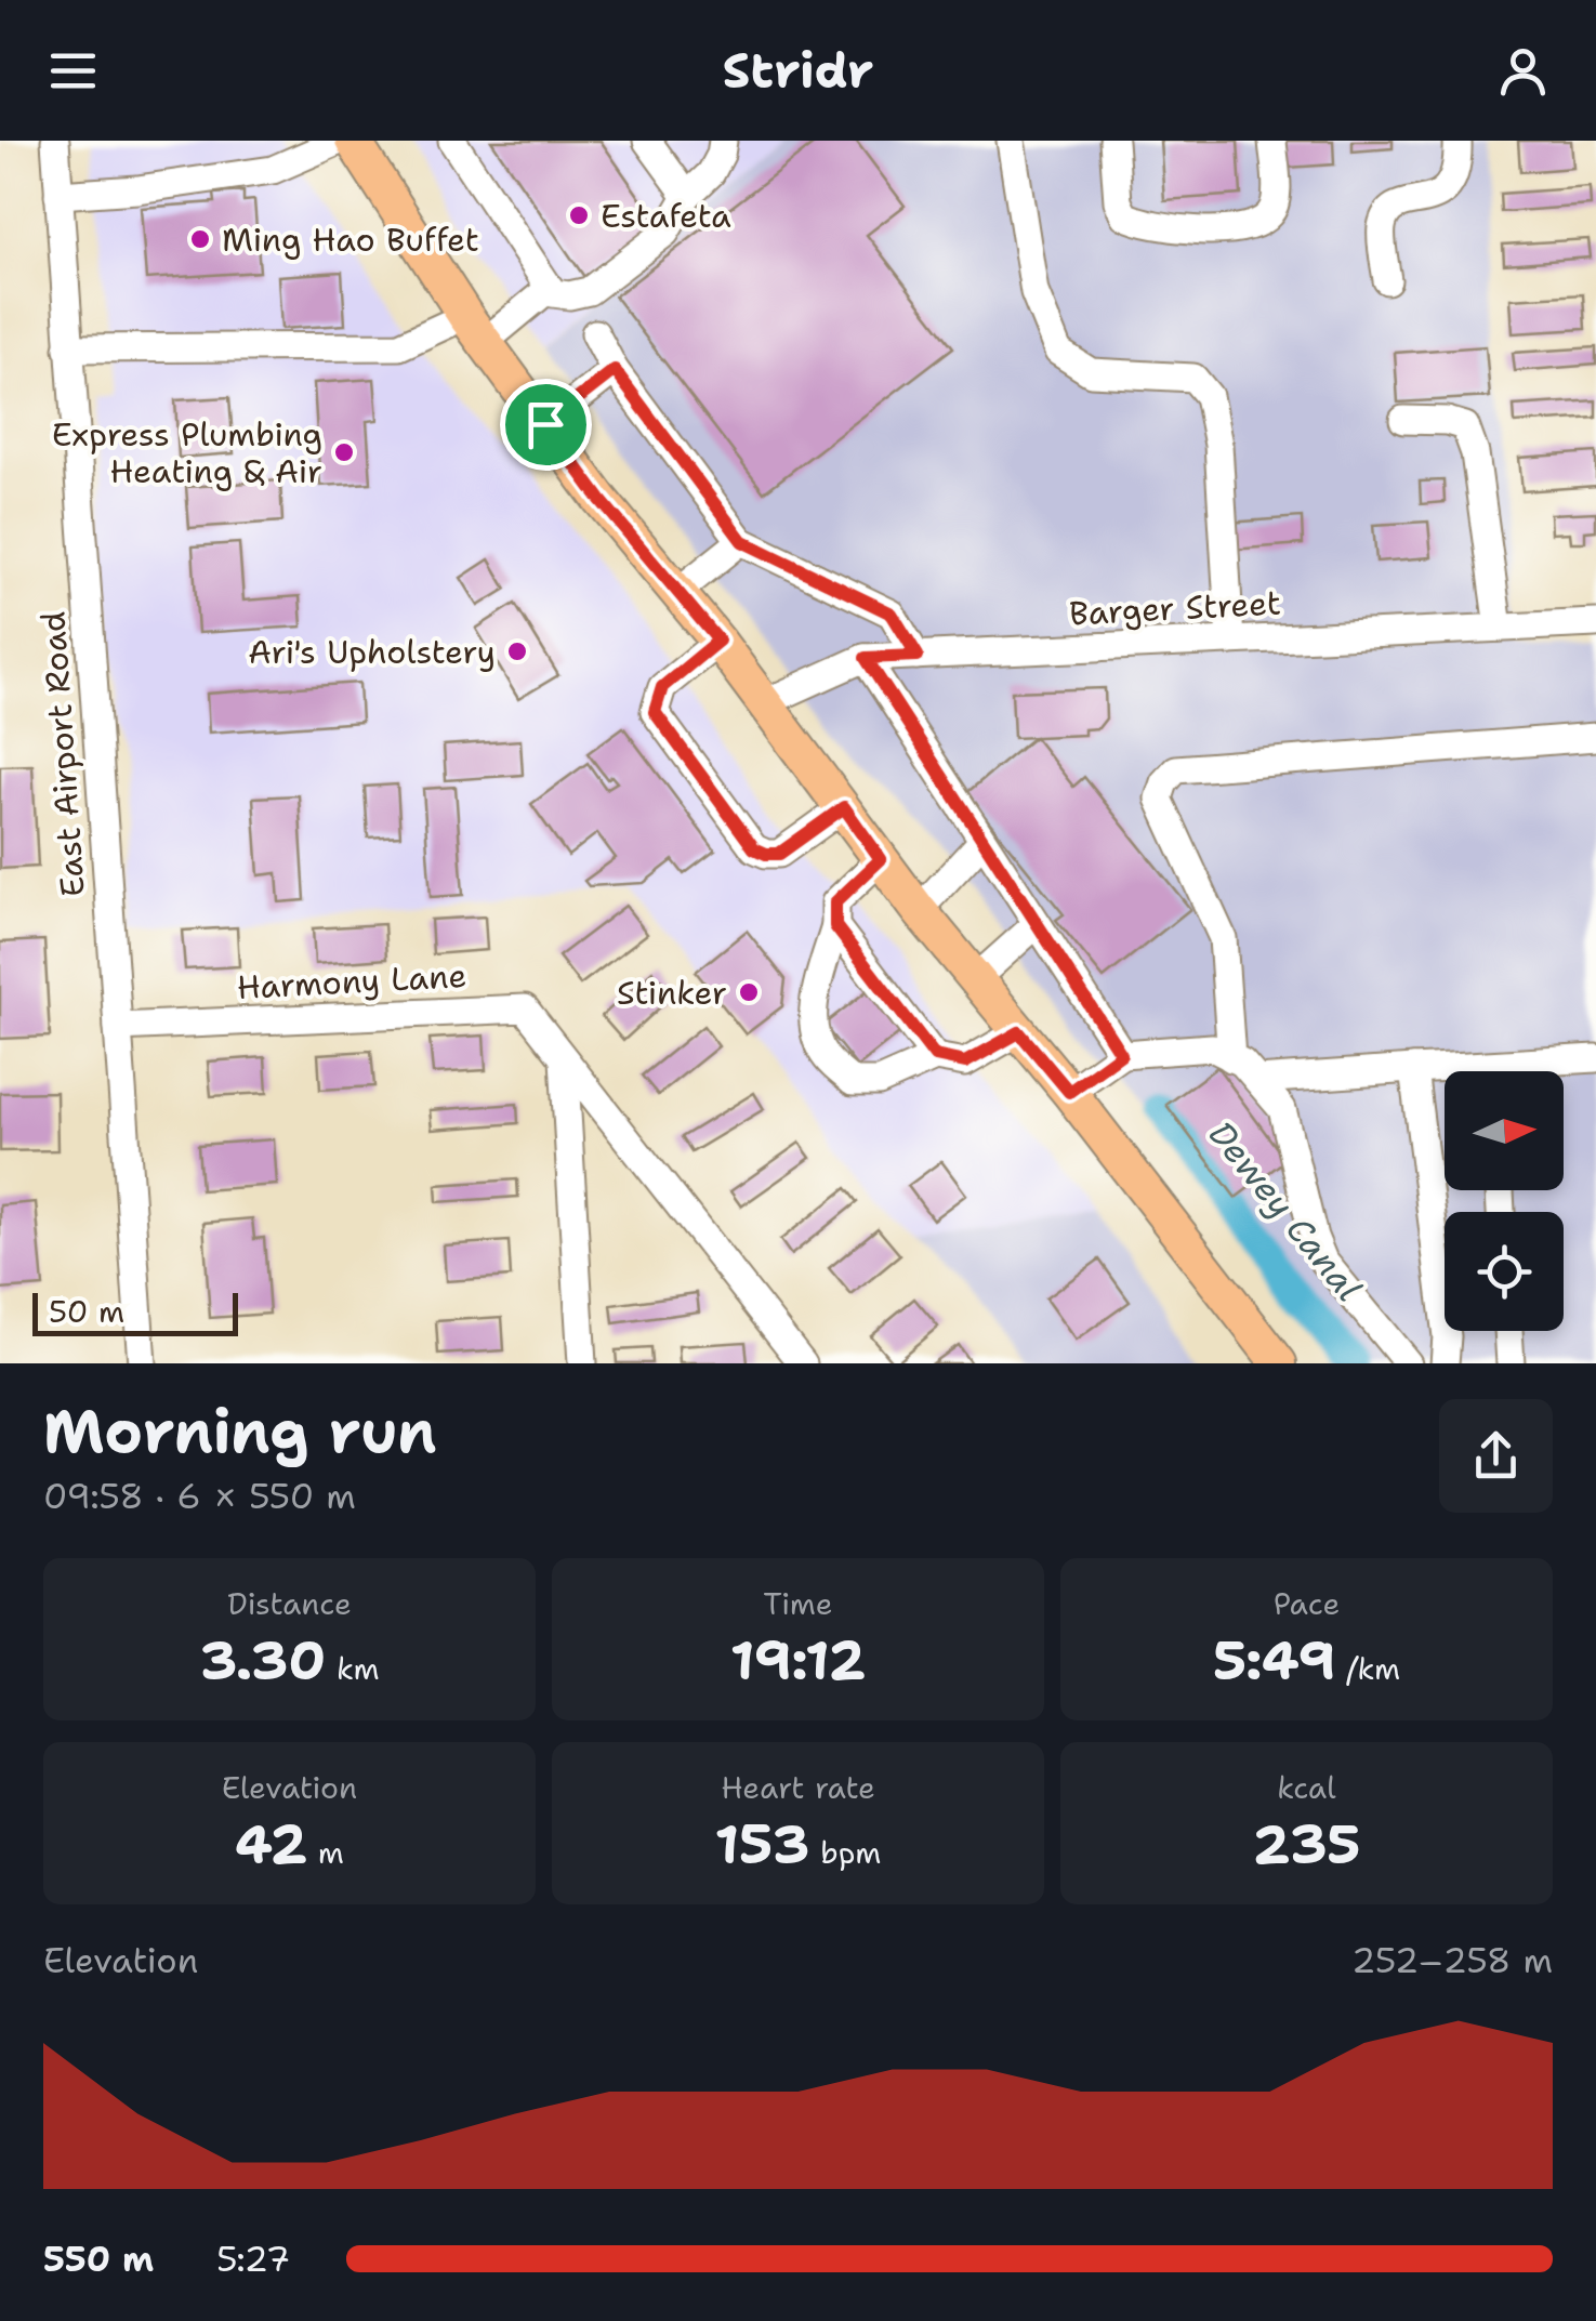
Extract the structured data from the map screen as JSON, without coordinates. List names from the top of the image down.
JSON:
{
  "streets": {
    "street": ["Barger Street", "East Airport Road", "Harmony Lane"]
  },
  "crossings": [
    ["East Airport Road", "Harmony Lane"]
  ],
  "water": ["Dewey Canal"],
  "places": [
    "Estafeta",
    "Ming Hao Buffet",
    "Express Plumbing Heating & Air",
    "Ari's Upholstery",
    "Stinker"
  ],
  "scale_bar": "50 m",
  "north": "right",
  "page": {
    "header": "Stridr",
    "scale": "50 m",
    "heading": ["Morning run", "09:58 · 6 × 550 m"],
    "stats": [
      ["Distance", "3.30 km"],
      ["Time", "19:12"],
      ["Pace", "5:49 /km"],
      ["Elevation", "42 m"],
      ["Heart rate", "153 bpm"],
      ["kcal", "235"]
    ],
    "chart": ["Elevation", "252–258 m"],
    "list": [
      {
        "name": "550 m",
        "note": "5:27"
      }
    ]
  }
}
